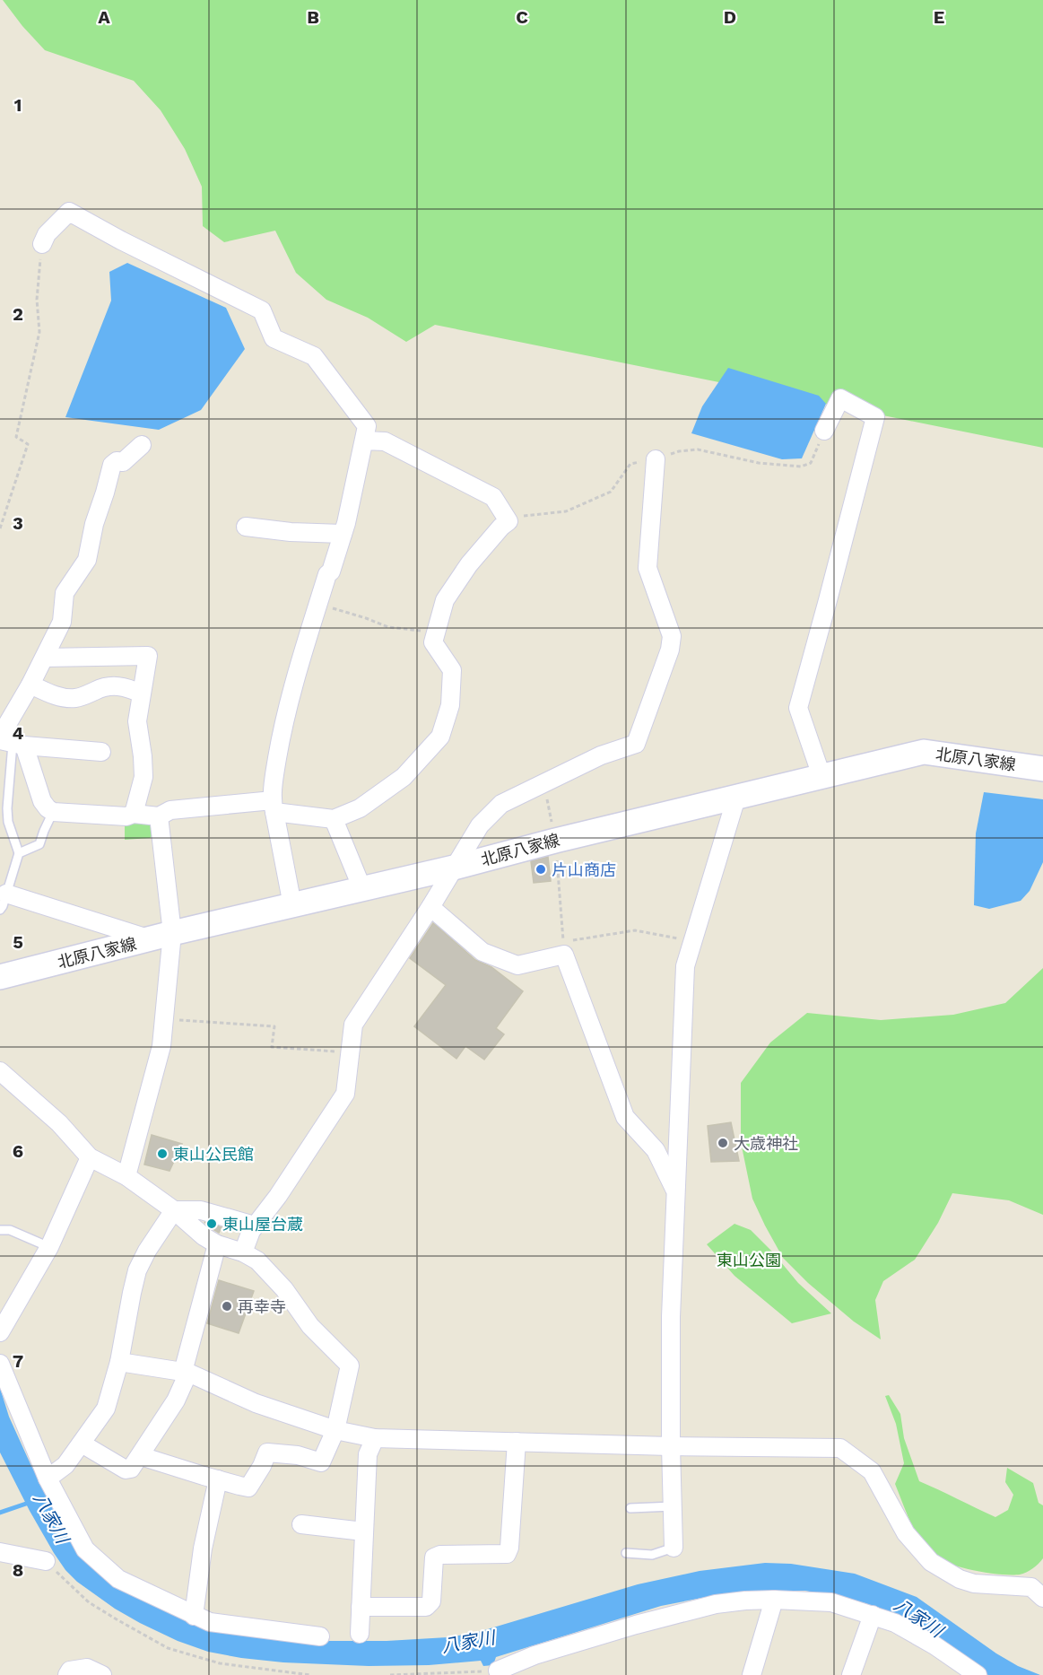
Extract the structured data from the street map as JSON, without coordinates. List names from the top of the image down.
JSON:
{
  "streets": {
    "main road": ["北原八家線"]
  },
  "water": ["八家川"],
  "parks": ["東山公園"],
  "places": [
    "片山商店",
    "大歳神社",
    "東山公民館",
    "東山屋台蔵",
    "再幸寺"
  ],
  "grid": {
    "columns": [
      "A",
      "B",
      "C",
      "D",
      "E"
    ],
    "rows": [
      "1",
      "2",
      "3",
      "4",
      "5",
      "6",
      "7",
      "8"
    ]
  }
}
